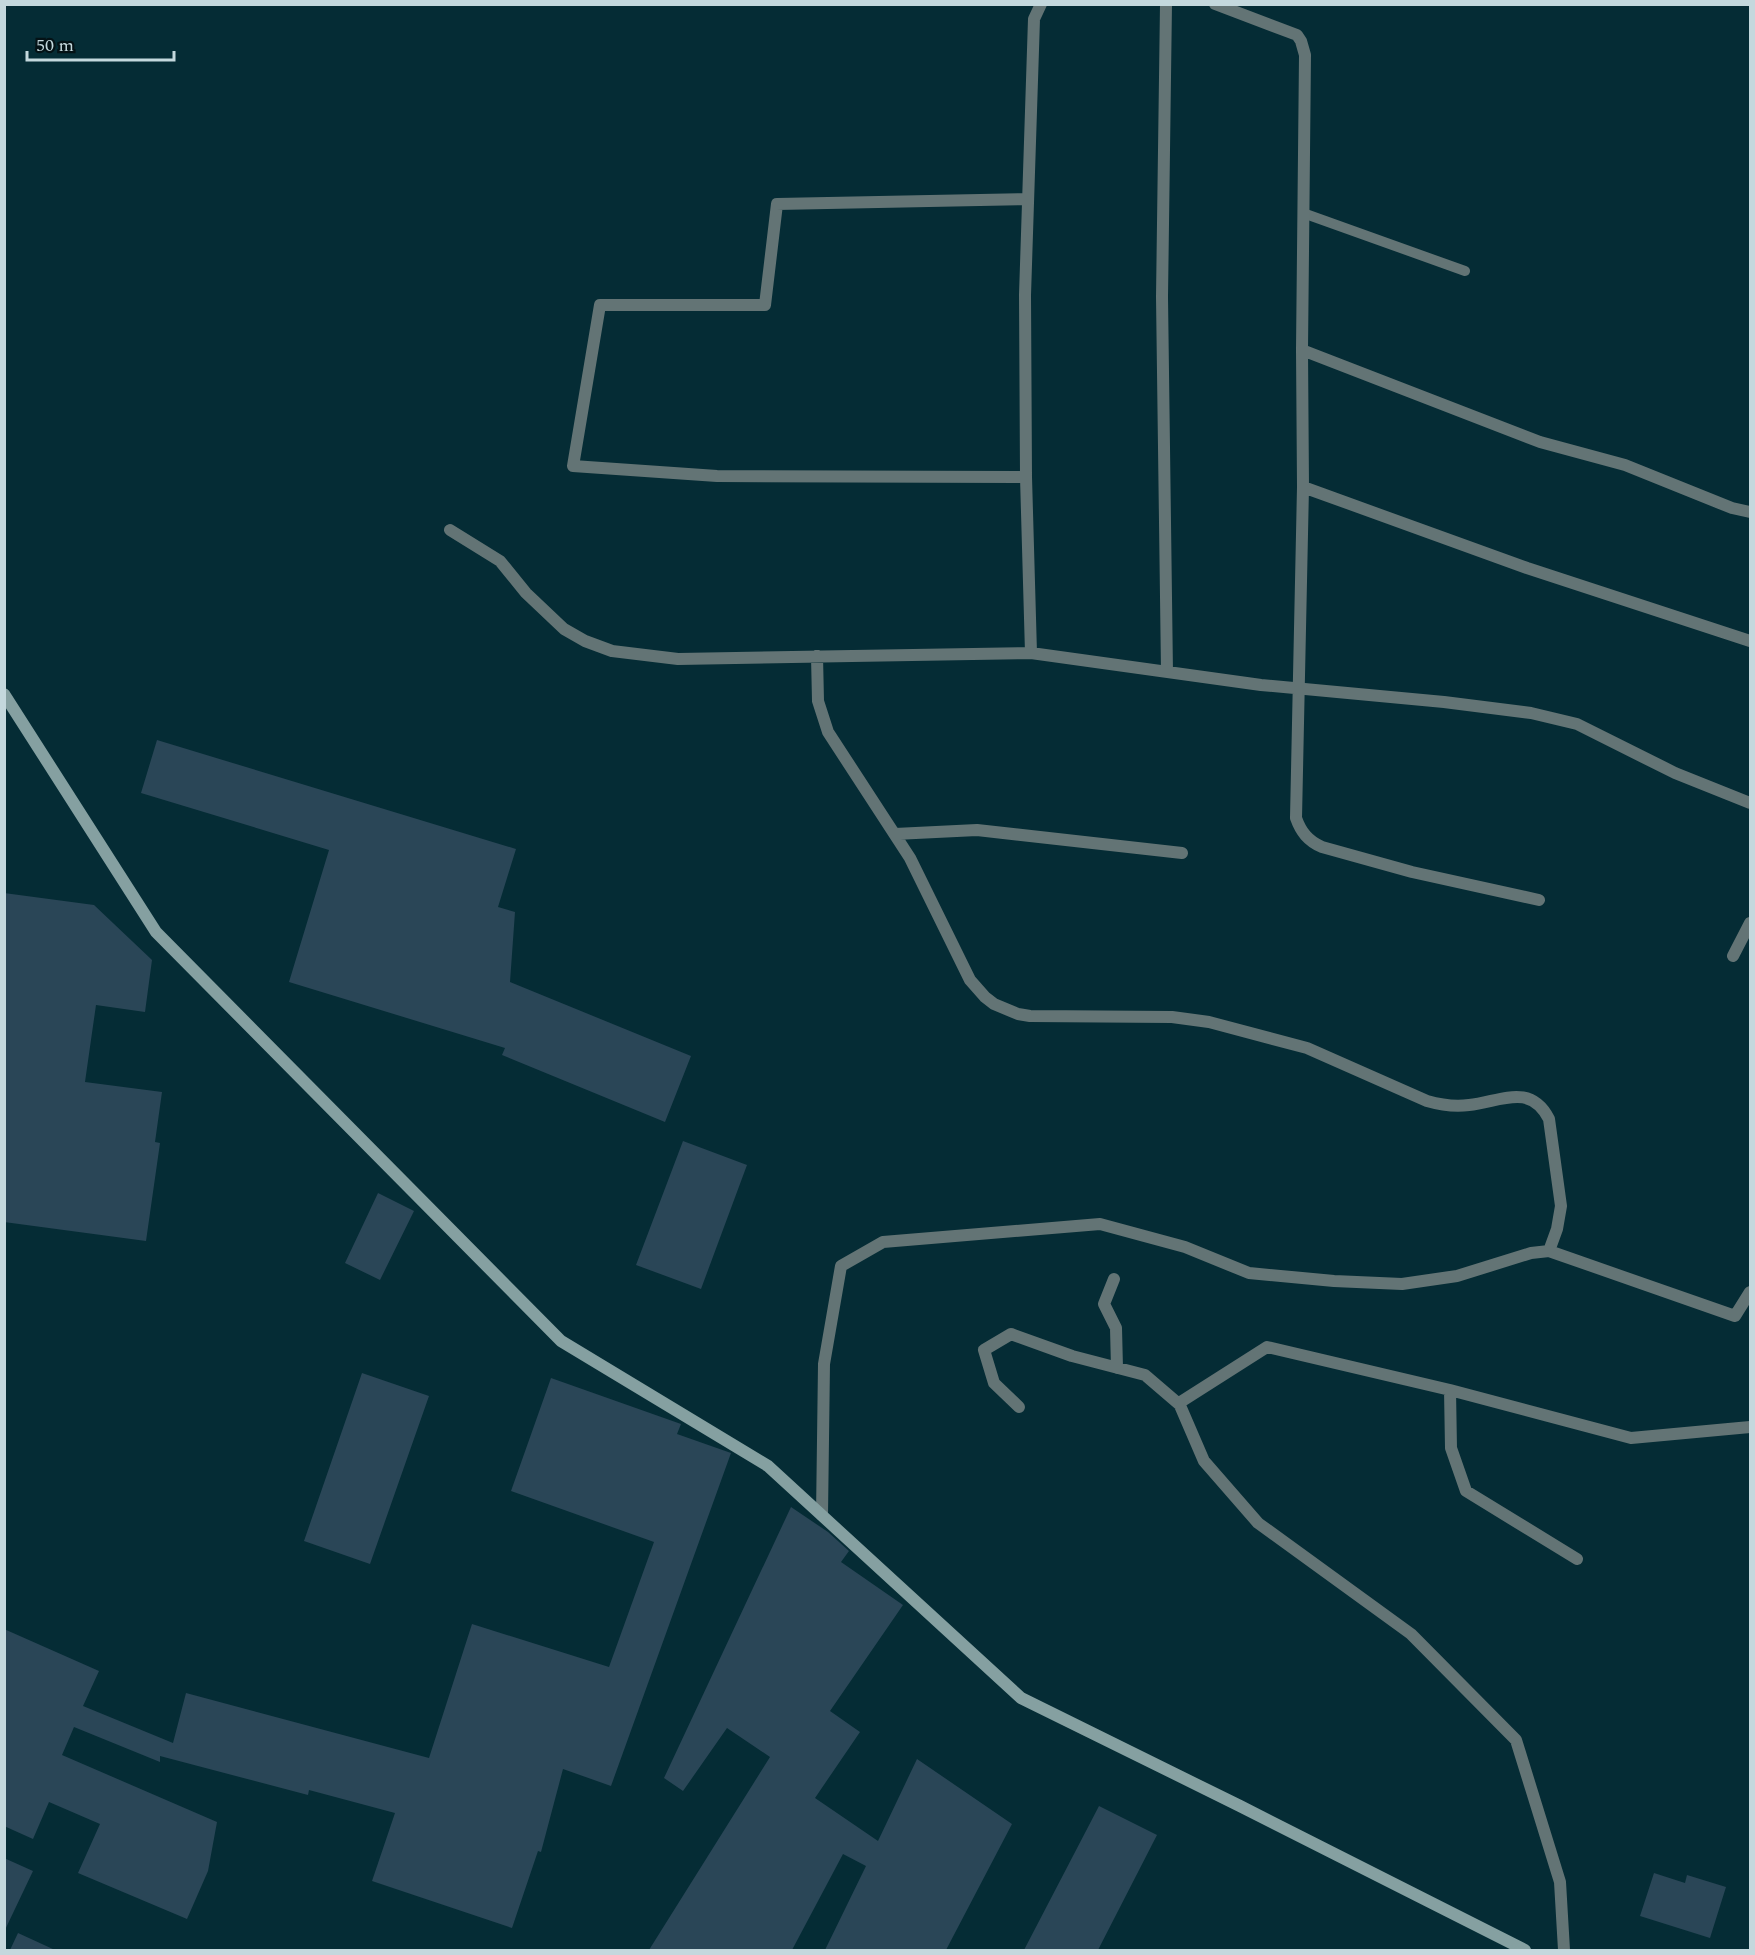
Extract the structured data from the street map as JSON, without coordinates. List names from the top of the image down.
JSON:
{
  "scale_bar": "50 m"
}
